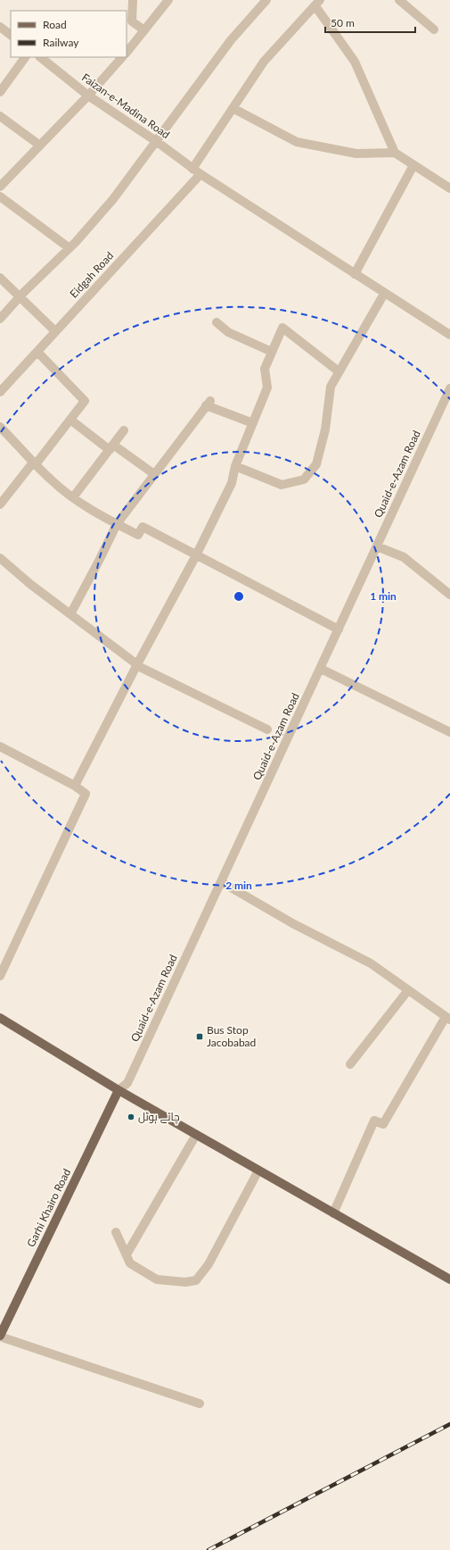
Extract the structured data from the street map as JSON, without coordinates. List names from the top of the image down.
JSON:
{
  "streets": {
    "main road": ["Garhi Khairo Road"],
    "street": ["Faizan-e-Madina Road", "Eidgah Road", "Quaid-e-Azam Road"]
  },
  "crossings": [
    ["Faizan-e-Madina Road", "Eidgah Road"],
    ["Quaid-e-Azam Road", "Garhi Khairo Road"]
  ],
  "places": {
    "transit": ["Bus Stop Jacobabad"],
    "other": ["چائے ہوٹل"]
  },
  "legend": ["Road", "Railway"],
  "scale_bar": "50 m",
  "rings": ["1 min", "2 min"]
}
